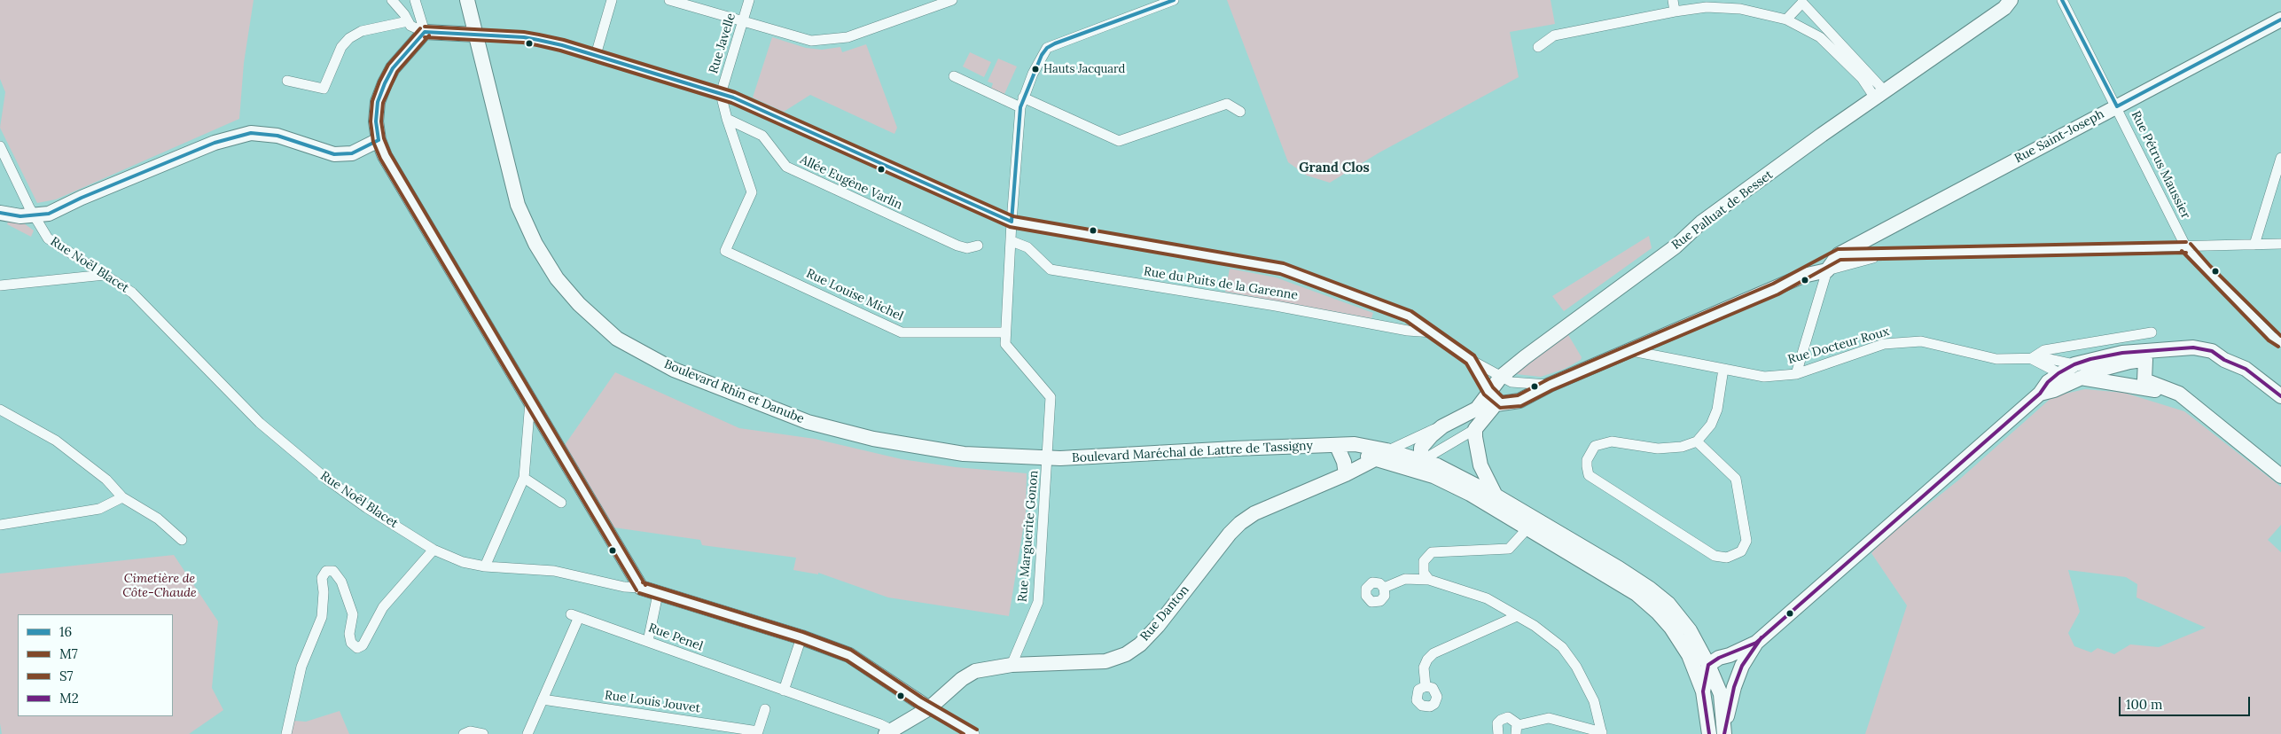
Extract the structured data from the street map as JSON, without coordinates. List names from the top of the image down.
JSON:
{
  "streets": {
    "street": [
      "Rue Javelle",
      "Rue Saint-Joseph",
      "Rue Pétrus Maussier",
      "Allée Eugène Varlin",
      "Rue Palluat de Besset",
      "Rue Noël Blacet",
      "Rue du Puits de la Garenne",
      "Rue Louise Michel",
      "Rue Docteur Roux",
      "Boulevard Rhin et Danube",
      "Boulevard Maréchal de Lattre de Tassigny",
      "Rue Marguerite Gonon",
      "Rue Danton",
      "Rue Penel",
      "Rue Louis Jouvet"
    ]
  },
  "crossings": [
    ["Rue Saint-Joseph", "Rue Pétrus Maussier"],
    ["Allée Eugène Varlin", "Rue Louise Michel"],
    ["Rue Noël Blacet", "Rue Danton"],
    ["Rue Louise Michel", "Rue Marguerite Gonon"],
    ["Boulevard Rhin et Danube", "Boulevard Maréchal de Lattre de Tassigny"],
    ["Boulevard Rhin et Danube", "Rue Marguerite Gonon"],
    ["Boulevard Maréchal de Lattre de Tassigny", "Rue Marguerite Gonon"],
    ["Boulevard Maréchal de Lattre de Tassigny", "Rue Danton"],
    ["Rue Marguerite Gonon", "Rue Danton"],
    ["Rue Danton", "Rue Penel"],
    ["Rue Penel", "Rue Louis Jouvet"]
  ],
  "districts": ["Grand Clos"],
  "parks": ["Cimetière de Côte-Chaude"],
  "places": ["Hauts Jacquard"],
  "lines": [
    "transit line 16",
    "transit line S7",
    "transit line M7",
    "transit line M2"
  ],
  "legend": [
    "16",
    "M7",
    "S7",
    "M2"
  ],
  "scale_bar": "100 m"
}
